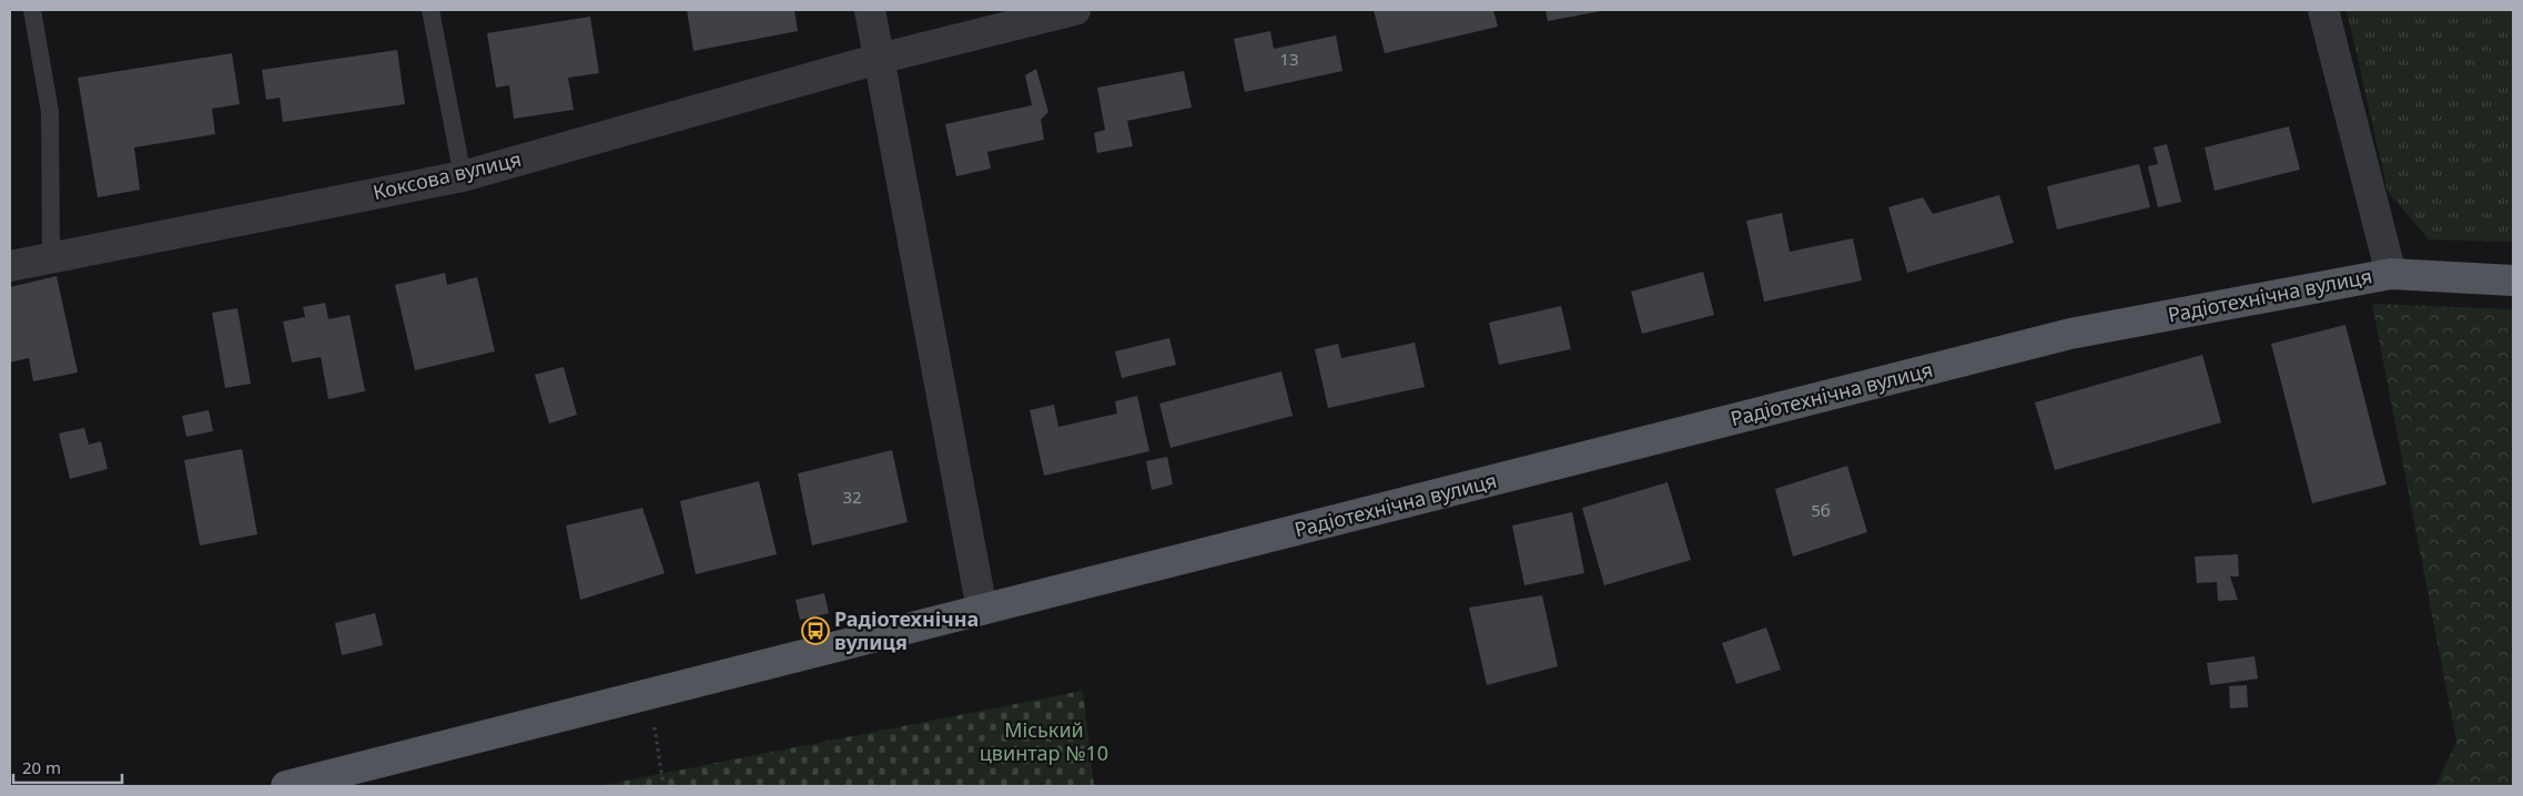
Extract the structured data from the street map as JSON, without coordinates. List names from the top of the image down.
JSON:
{
  "streets": {
    "main road": ["Радіотехнічна вулиця"],
    "street": ["Коксова вулиця"]
  },
  "parks": ["Міський цвинтар №10"],
  "places": {
    "bus stop": ["Радіотехнічна вулиця"]
  },
  "house_numbers": ["13", "32", "5б"],
  "scale_bar": "20 m"
}
